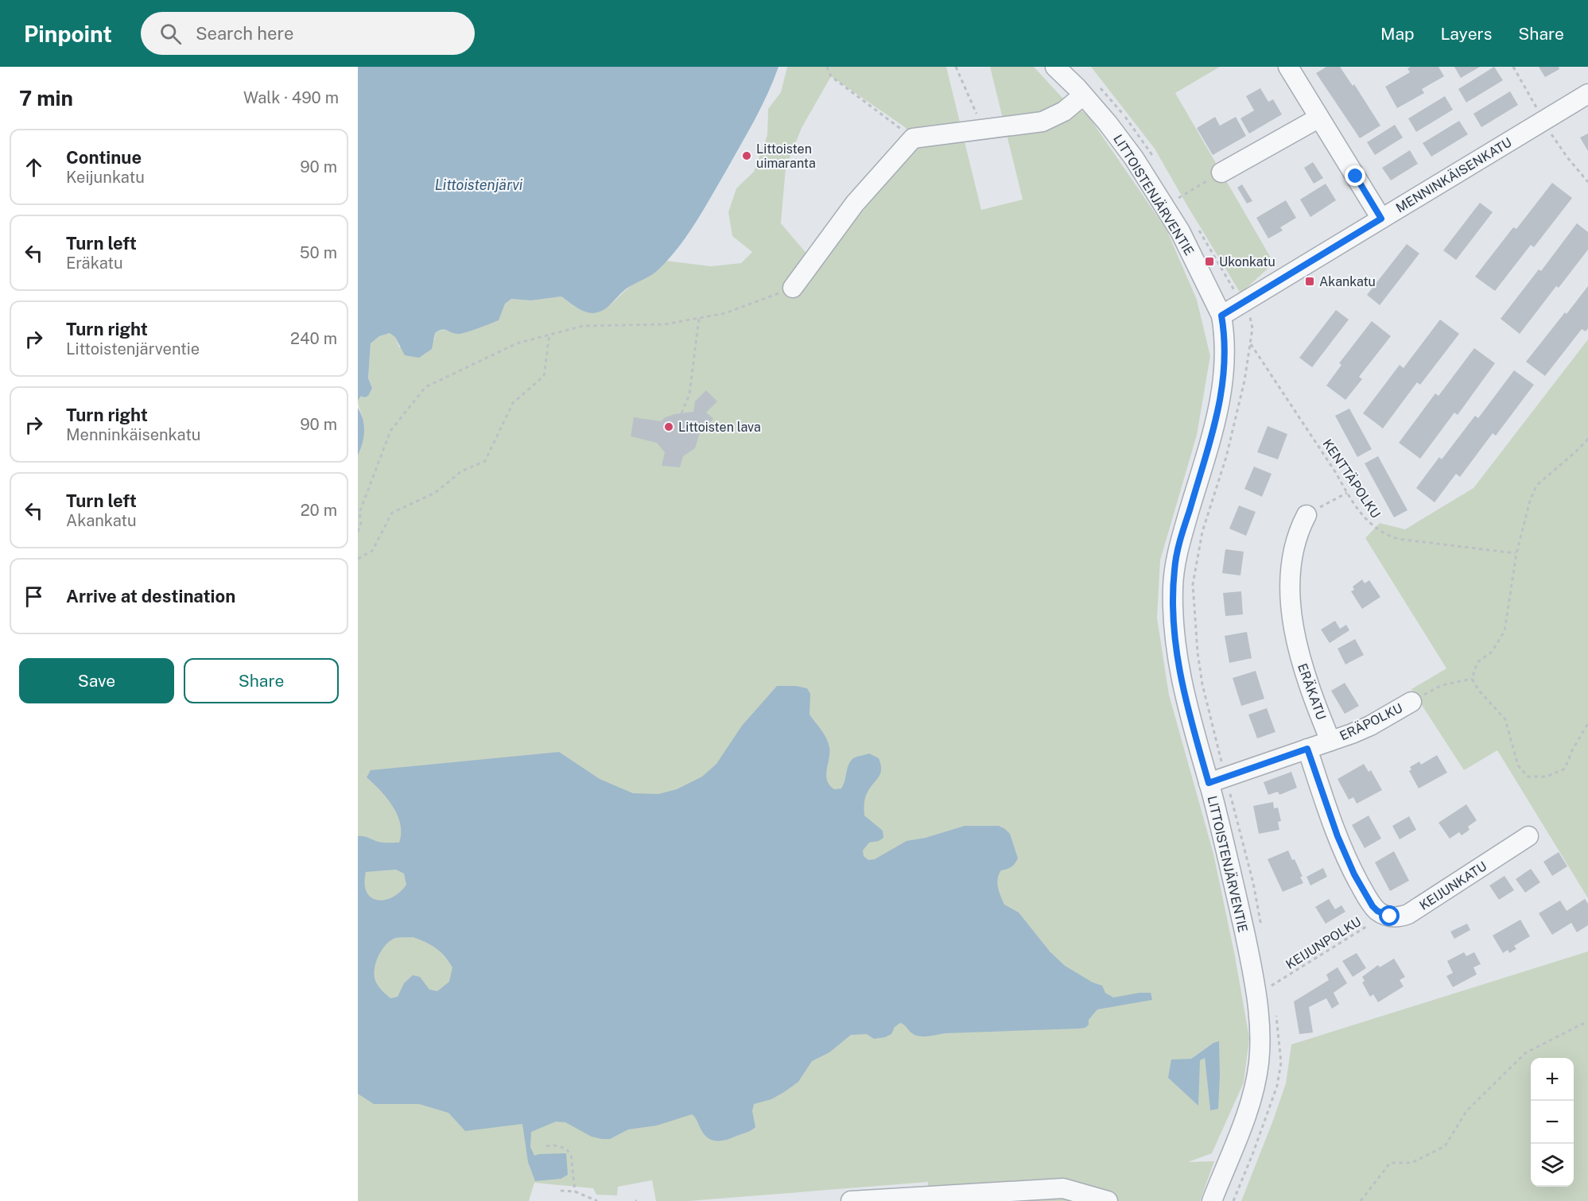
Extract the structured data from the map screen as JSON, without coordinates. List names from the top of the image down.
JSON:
{
  "streets": {
    "street": [
      "MENNINKÄISENKATU",
      "LITTOISTENJÄRVENTIE",
      "ERÄKATU",
      "ERÄPOLKU",
      "KEIJUNKATU"
    ],
    "path": ["KENTTÄPOLKU", "KEIJUNPOLKU"]
  },
  "crossings": [
    ["MENNINKÄISENKATU", "LITTOISTENJÄRVENTIE"],
    ["ERÄKATU", "ERÄPOLKU"],
    ["KEIJUNKATU", "KEIJUNPOLKU"]
  ],
  "water": ["Littoistenjärvi"],
  "places": {
    "other": ["Littoisten uimaranta", "Littoisten lava"],
    "transit": ["Ukonkatu", "Akankatu"]
  },
  "page": {
    "header": "Pinpoint",
    "search": "Search here",
    "nav": ["Map", "Layers", "Share"],
    "heading": ["7 min", "Walk · 490 m"],
    "list": [
      ["Continue", "Keijunkatu", "90 m"],
      ["Turn left", "Eräkatu", "50 m"],
      ["Turn right", "Littoistenjärventie", "240 m"],
      ["Turn right", "Menninkäisenkatu", "90 m"],
      ["Turn left", "Akankatu", "20 m"],
      "Arrive at destination"
    ],
    "buttons": ["Save", "Share"],
    "map_buttons": ["+", "−"]
  }
}
